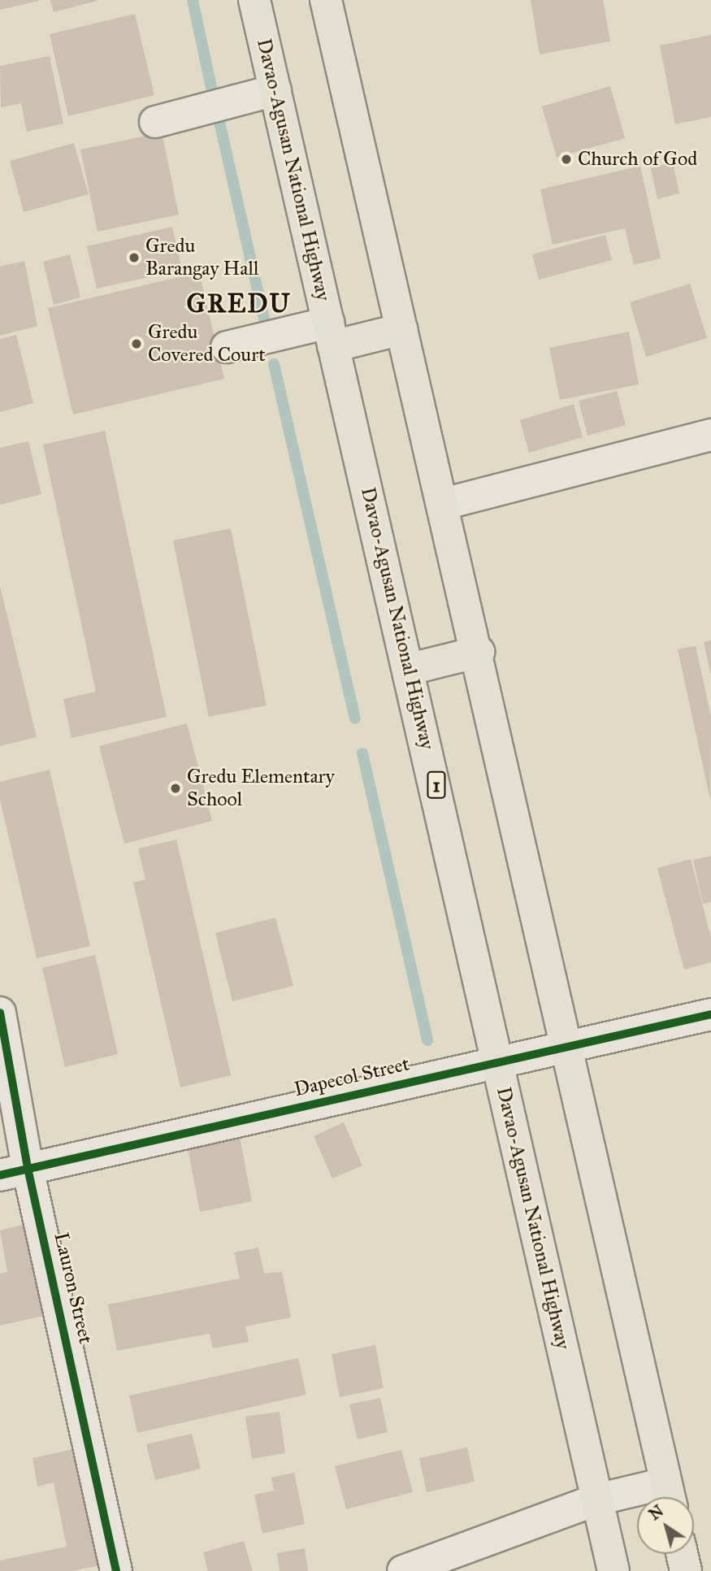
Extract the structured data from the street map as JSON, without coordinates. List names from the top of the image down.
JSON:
{
  "streets": {
    "highway": ["Davao-Agusan National Highway", "1"],
    "street": ["Dapecol Street", "Lauron Street"]
  },
  "crossings": [
    ["Davao-Agusan National Highway", "Dapecol Street"],
    ["Dapecol Street", "Lauron Street"]
  ],
  "districts": ["GREDU"],
  "places": [
    "Church of God",
    "Gredu Barangay Hall",
    "Gredu Covered Court",
    "Gredu Elementary School"
  ],
  "north": "top left"
}
